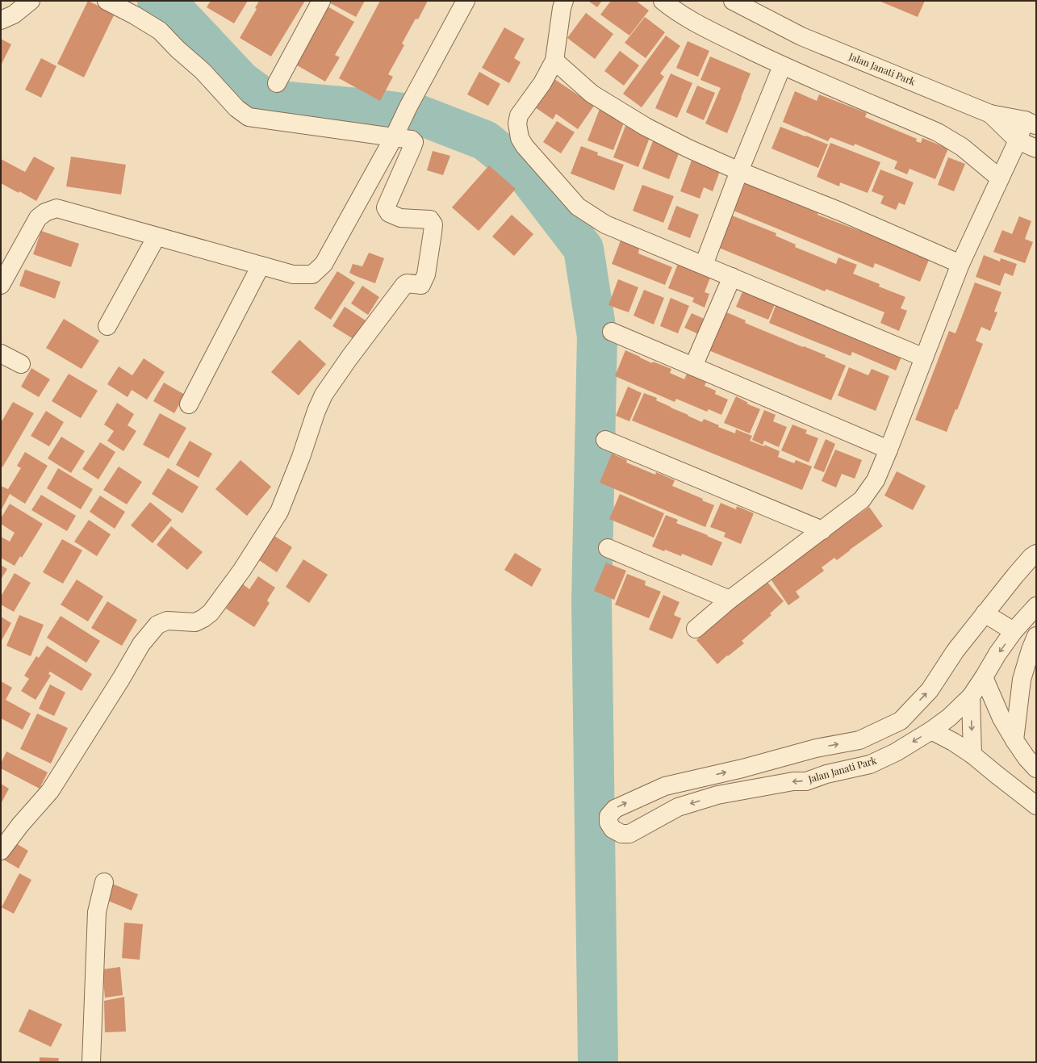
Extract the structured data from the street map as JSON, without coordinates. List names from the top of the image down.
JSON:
{
  "streets": {
    "street": ["Jalan Janati Park"]
  }
}
